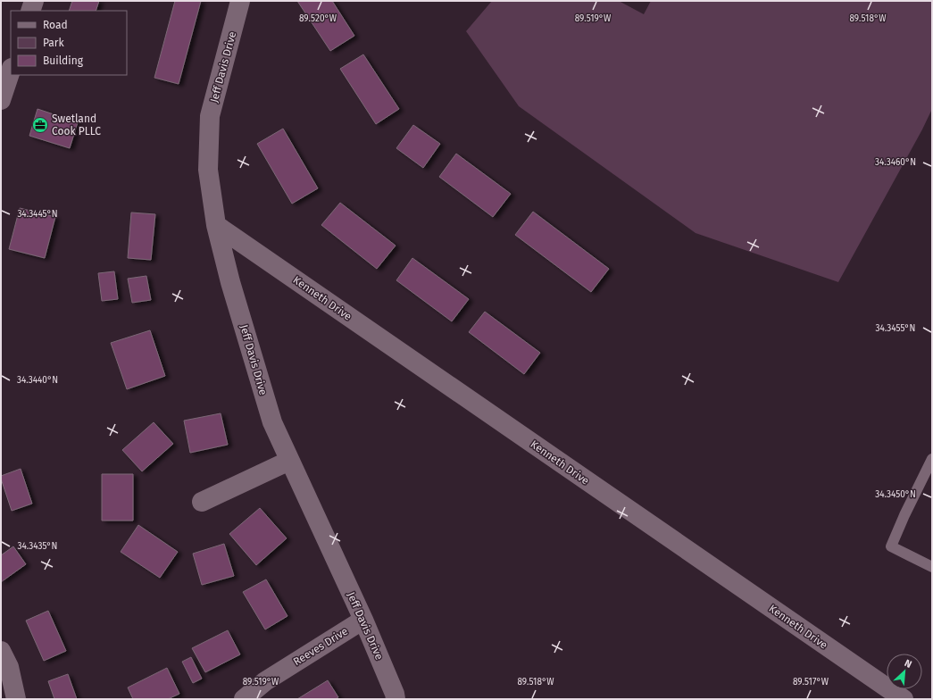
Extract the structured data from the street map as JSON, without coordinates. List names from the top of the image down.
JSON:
{
  "streets": {
    "street": ["Jeff Davis Drive", "Kenneth Drive", "Reeves Drive"]
  },
  "crossings": [
    ["Jeff Davis Drive", "Kenneth Drive"],
    ["Jeff Davis Drive", "Reeves Drive"]
  ],
  "places": {
    "office": ["Swetland Cook PLLC"]
  },
  "legend": ["Road", "Park", "Building"],
  "north": "top right",
  "coordinates": [
    "89.520°W",
    "89.519°W",
    "89.518°W",
    "34.3460°N",
    "34.3445°N",
    "34.3455°N",
    "34.3440°N",
    "34.3450°N",
    "34.3435°N",
    "89.517°W"
  ]
}
